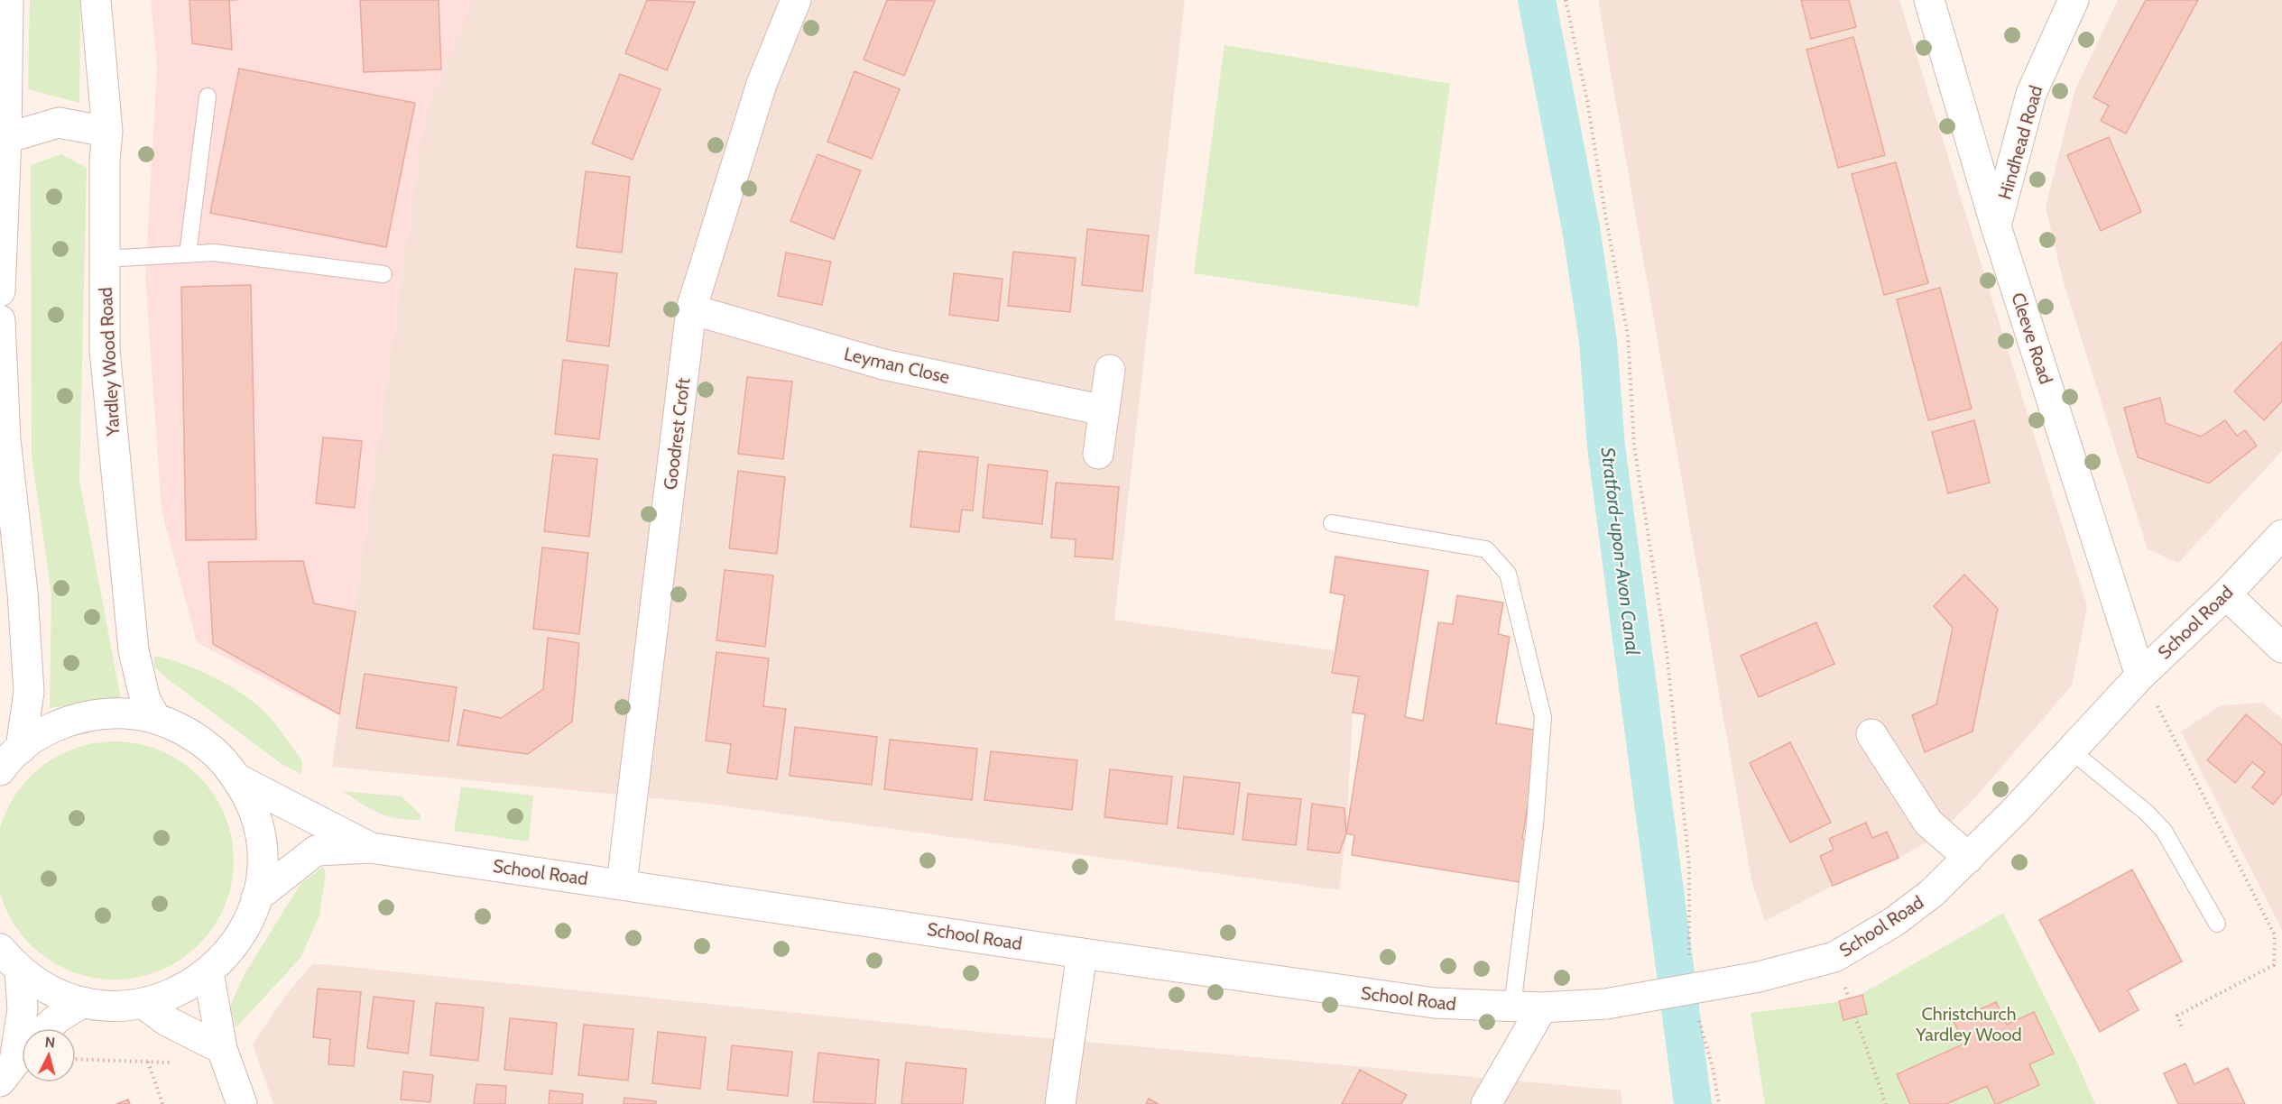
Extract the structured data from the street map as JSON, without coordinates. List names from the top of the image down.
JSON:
{
  "streets": {
    "street": [
      "Hindhead Road",
      "Cleeve Road",
      "Yardley Wood Road",
      "Leyman Close",
      "Goodrest Croft",
      "School Road"
    ]
  },
  "crossings": [
    ["Hindhead Road", "Cleeve Road"],
    ["Cleeve Road", "School Road"],
    ["Leyman Close", "Goodrest Croft"],
    ["Goodrest Croft", "School Road"]
  ],
  "water": ["Stratford-upon-Avon Canal"],
  "parks": ["Christchurch Yardley Wood"],
  "north": "top"
}
